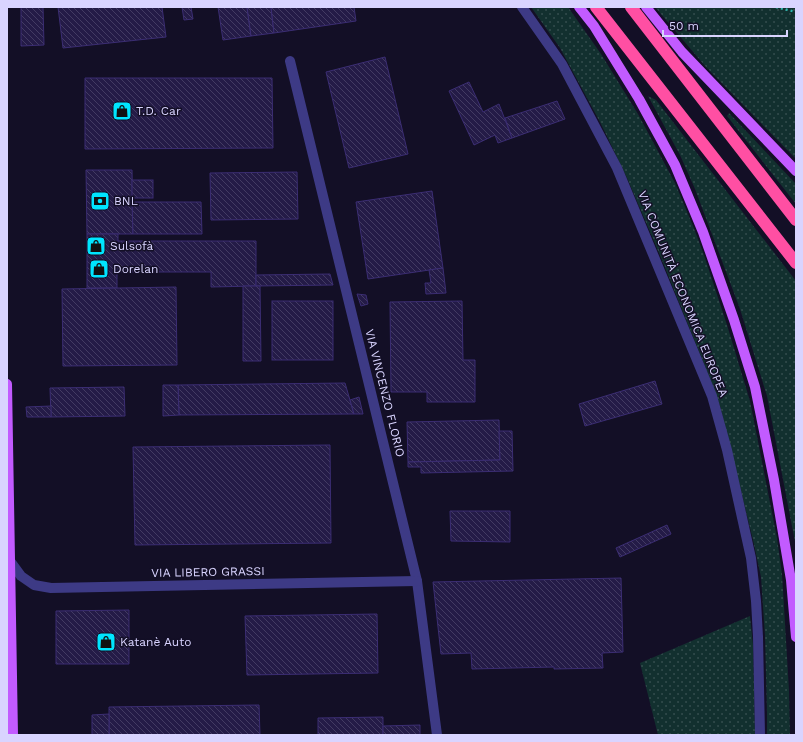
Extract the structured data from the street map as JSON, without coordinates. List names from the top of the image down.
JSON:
{
  "streets": {
    "street": ["VIA COMUNITÀ ECONOMICA EUROPEA", "VIA VINCENZO FLORIO", "VIA LIBERO GRASSI"]
  },
  "crossings": [
    ["VIA VINCENZO FLORIO", "VIA LIBERO GRASSI"]
  ],
  "places": {
    "shop": [
      "T.D. Car",
      "Sulsofà",
      "Dorelan",
      "Katanè Auto"
    ],
    "bank": ["BNL"]
  },
  "scale_bar": "50 m"
}
